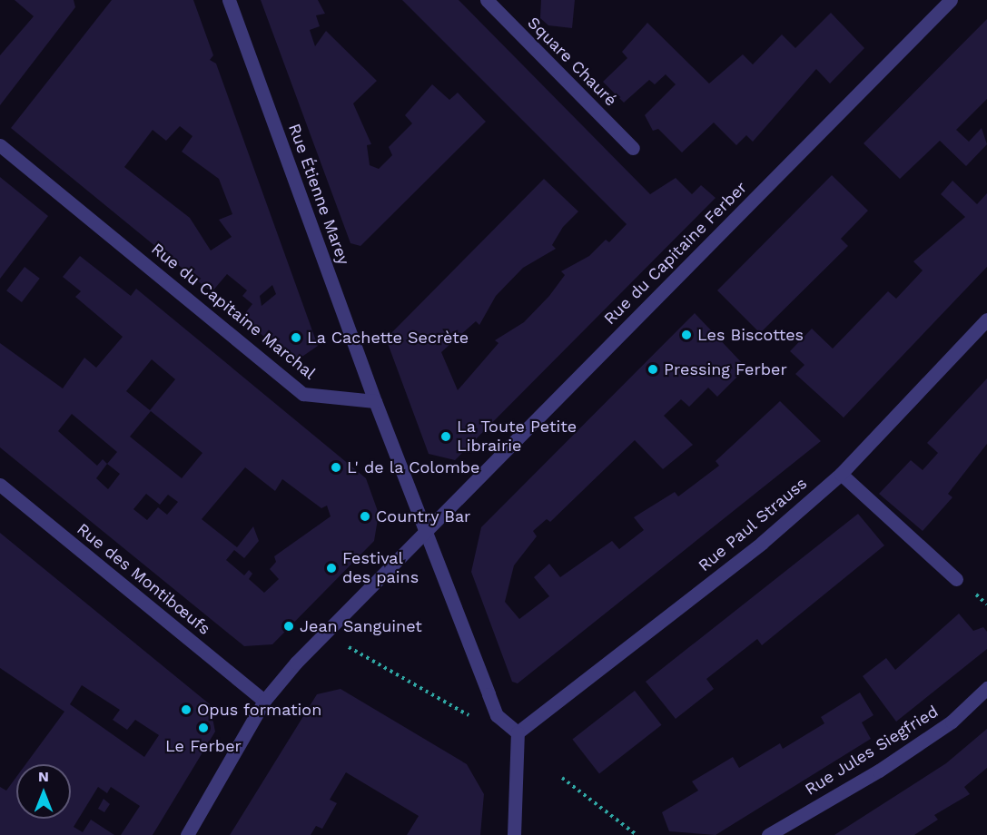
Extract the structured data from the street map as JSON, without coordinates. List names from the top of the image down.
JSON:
{
  "streets": {
    "street": [
      "Square Chauré",
      "Rue Étienne Marey",
      "Rue du Capitaine Ferber",
      "Rue du Capitaine Marchal",
      "Rue Paul Strauss",
      "Rue des Montibœufs",
      "Rue Jules Siegfried"
    ]
  },
  "crossings": [
    ["Rue Étienne Marey", "Rue du Capitaine Marchal"],
    ["Rue du Capitaine Ferber", "Rue des Montibœufs"]
  ],
  "places": [
    "Les Biscottes",
    "La Cachette Secrète",
    "Pressing Ferber",
    "La Toute Petite Librairie",
    "L' de la Colombe",
    "Country Bar",
    "Festival des pains",
    "Jean Sanguinet",
    "Opus formation",
    "Le Ferber"
  ],
  "north": "top"
}
